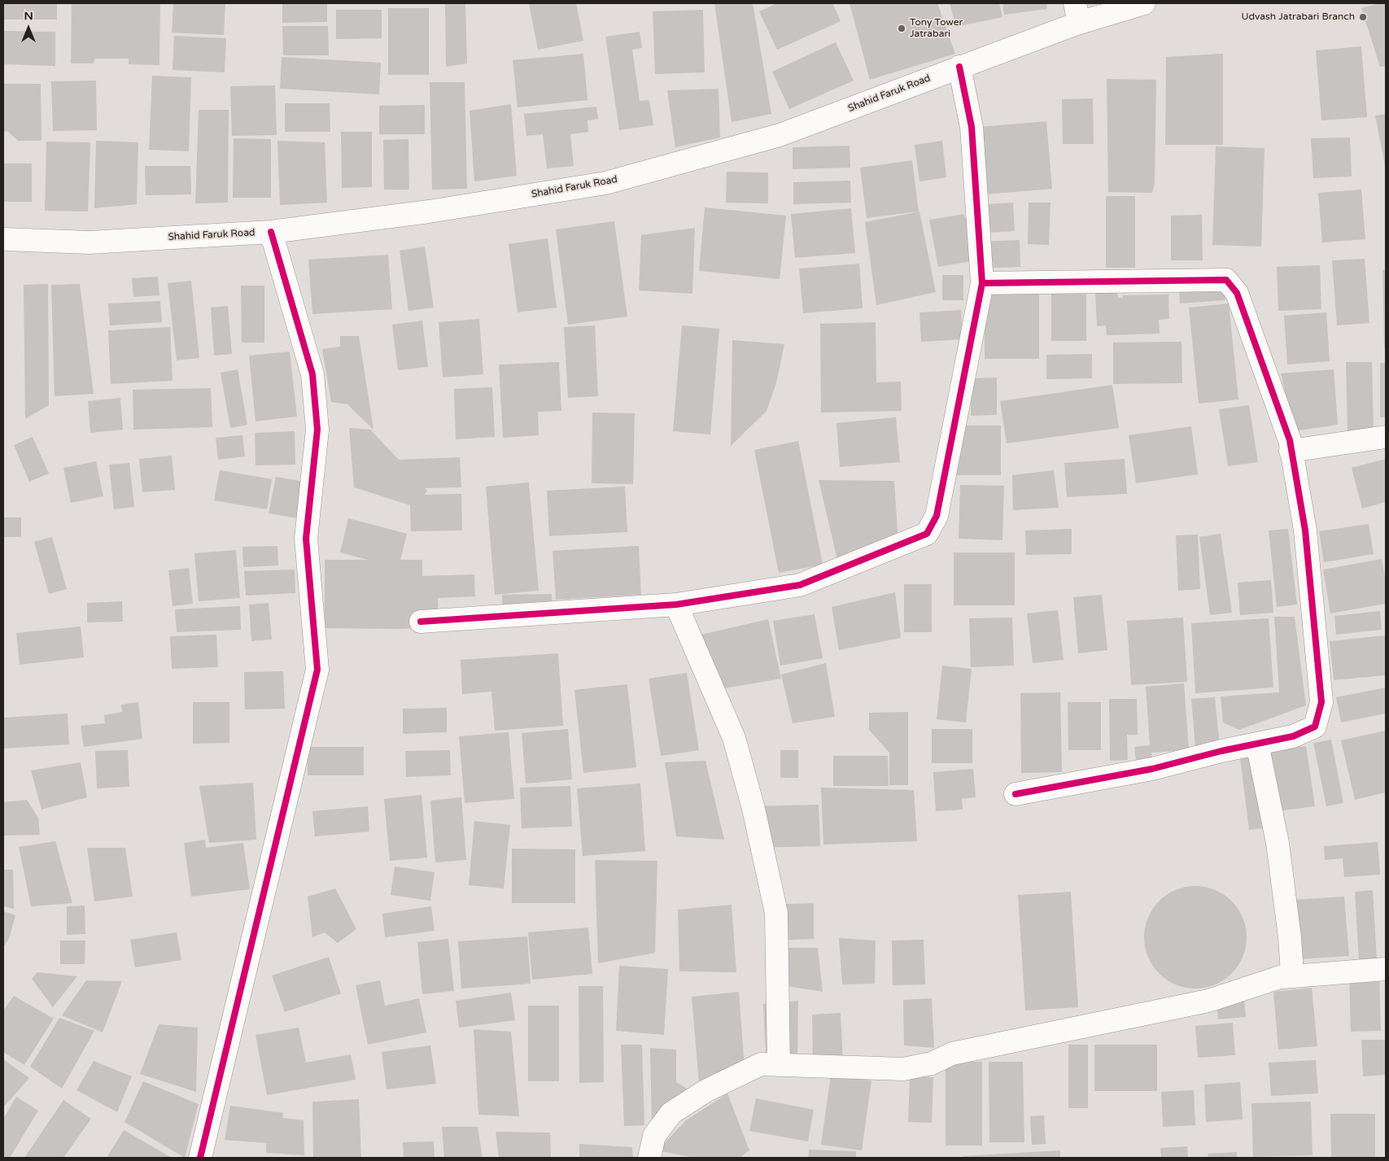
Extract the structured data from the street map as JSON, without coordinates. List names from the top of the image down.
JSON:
{
  "streets": {
    "street": ["Shahid Faruk Road"]
  },
  "places": ["Udvash Jatrabari Branch", "Tony Tower Jatrabari"],
  "north": "top"
}
